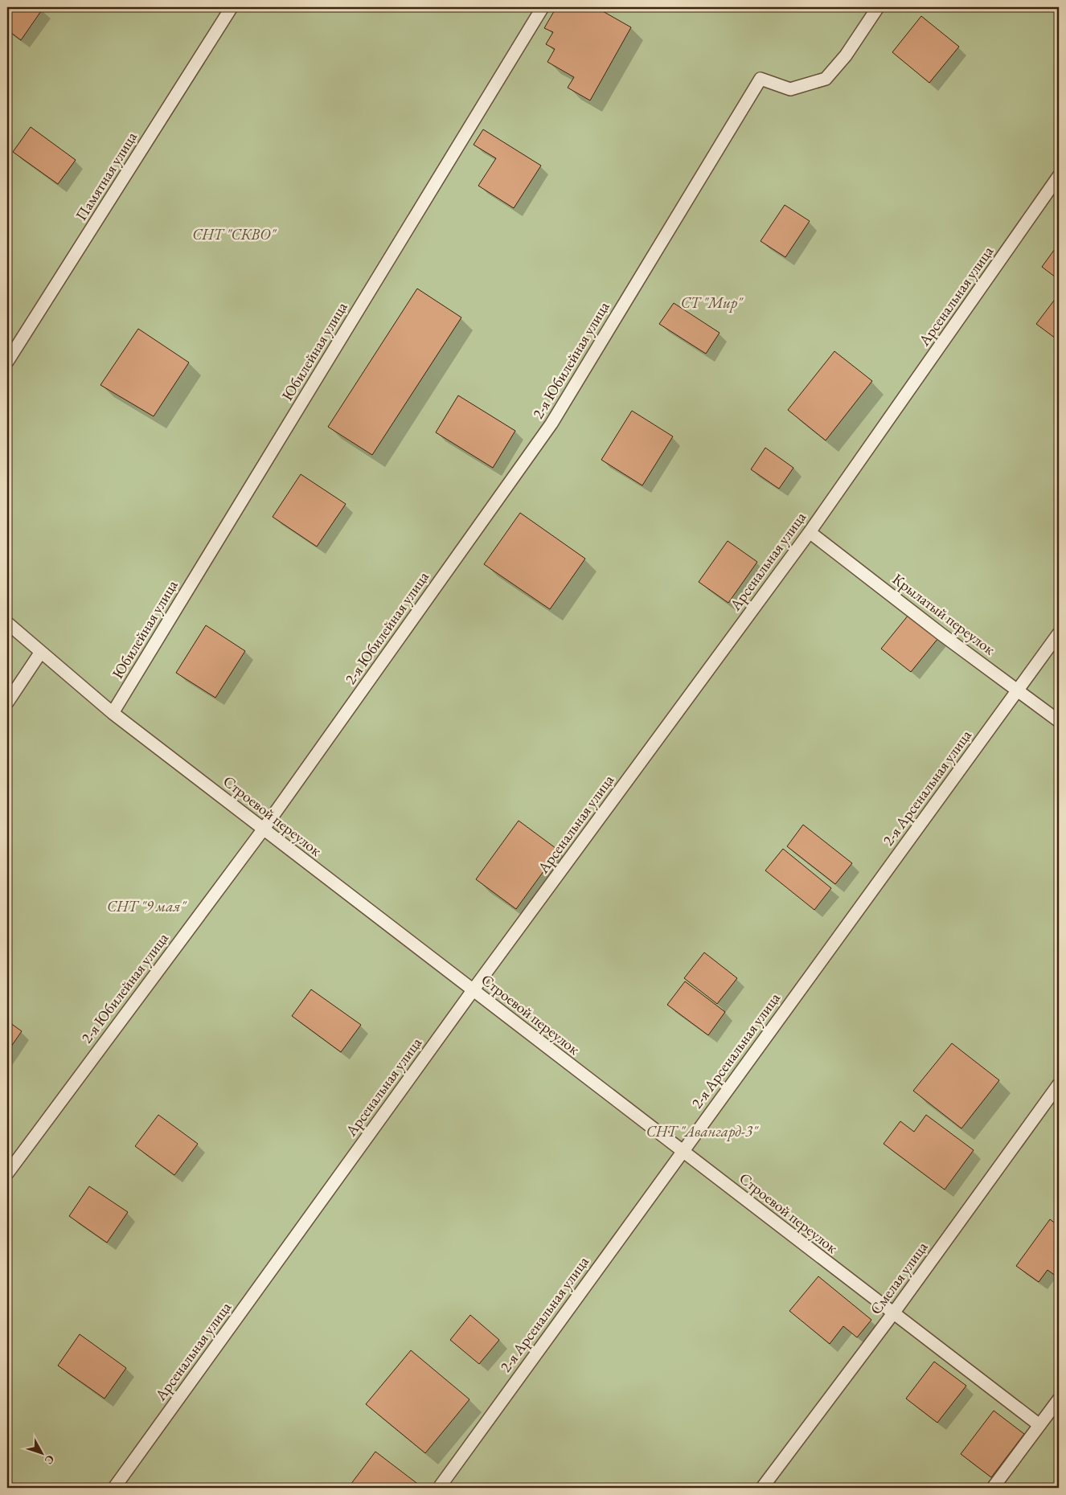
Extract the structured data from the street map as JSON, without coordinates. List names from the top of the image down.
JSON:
{
  "streets": {
    "lane": [
      "Памятная улица",
      "Арсенальная улица",
      "Юбилейная улица",
      "2-я Юбилейная улица",
      "Крылатый переулок",
      "2-я Арсенальная улица",
      "Строевой переулок",
      "Смелая улица"
    ]
  },
  "crossings": [
    ["Арсенальная улица", "Крылатый переулок"],
    ["Арсенальная улица", "Строевой переулок"],
    ["Юбилейная улица", "Строевой переулок"],
    ["2-я Юбилейная улица", "Строевой переулок"],
    ["Крылатый переулок", "2-я Арсенальная улица"],
    ["2-я Арсенальная улица", "Строевой переулок"],
    ["Строевой переулок", "Смелая улица"]
  ],
  "parks": [
    "СНТ \"СКВО\"",
    "СТ \"Мир\"",
    "СНТ \"9 мая\"",
    "СНТ \"Авангард-3\""
  ],
  "north": "bottom right"
}
